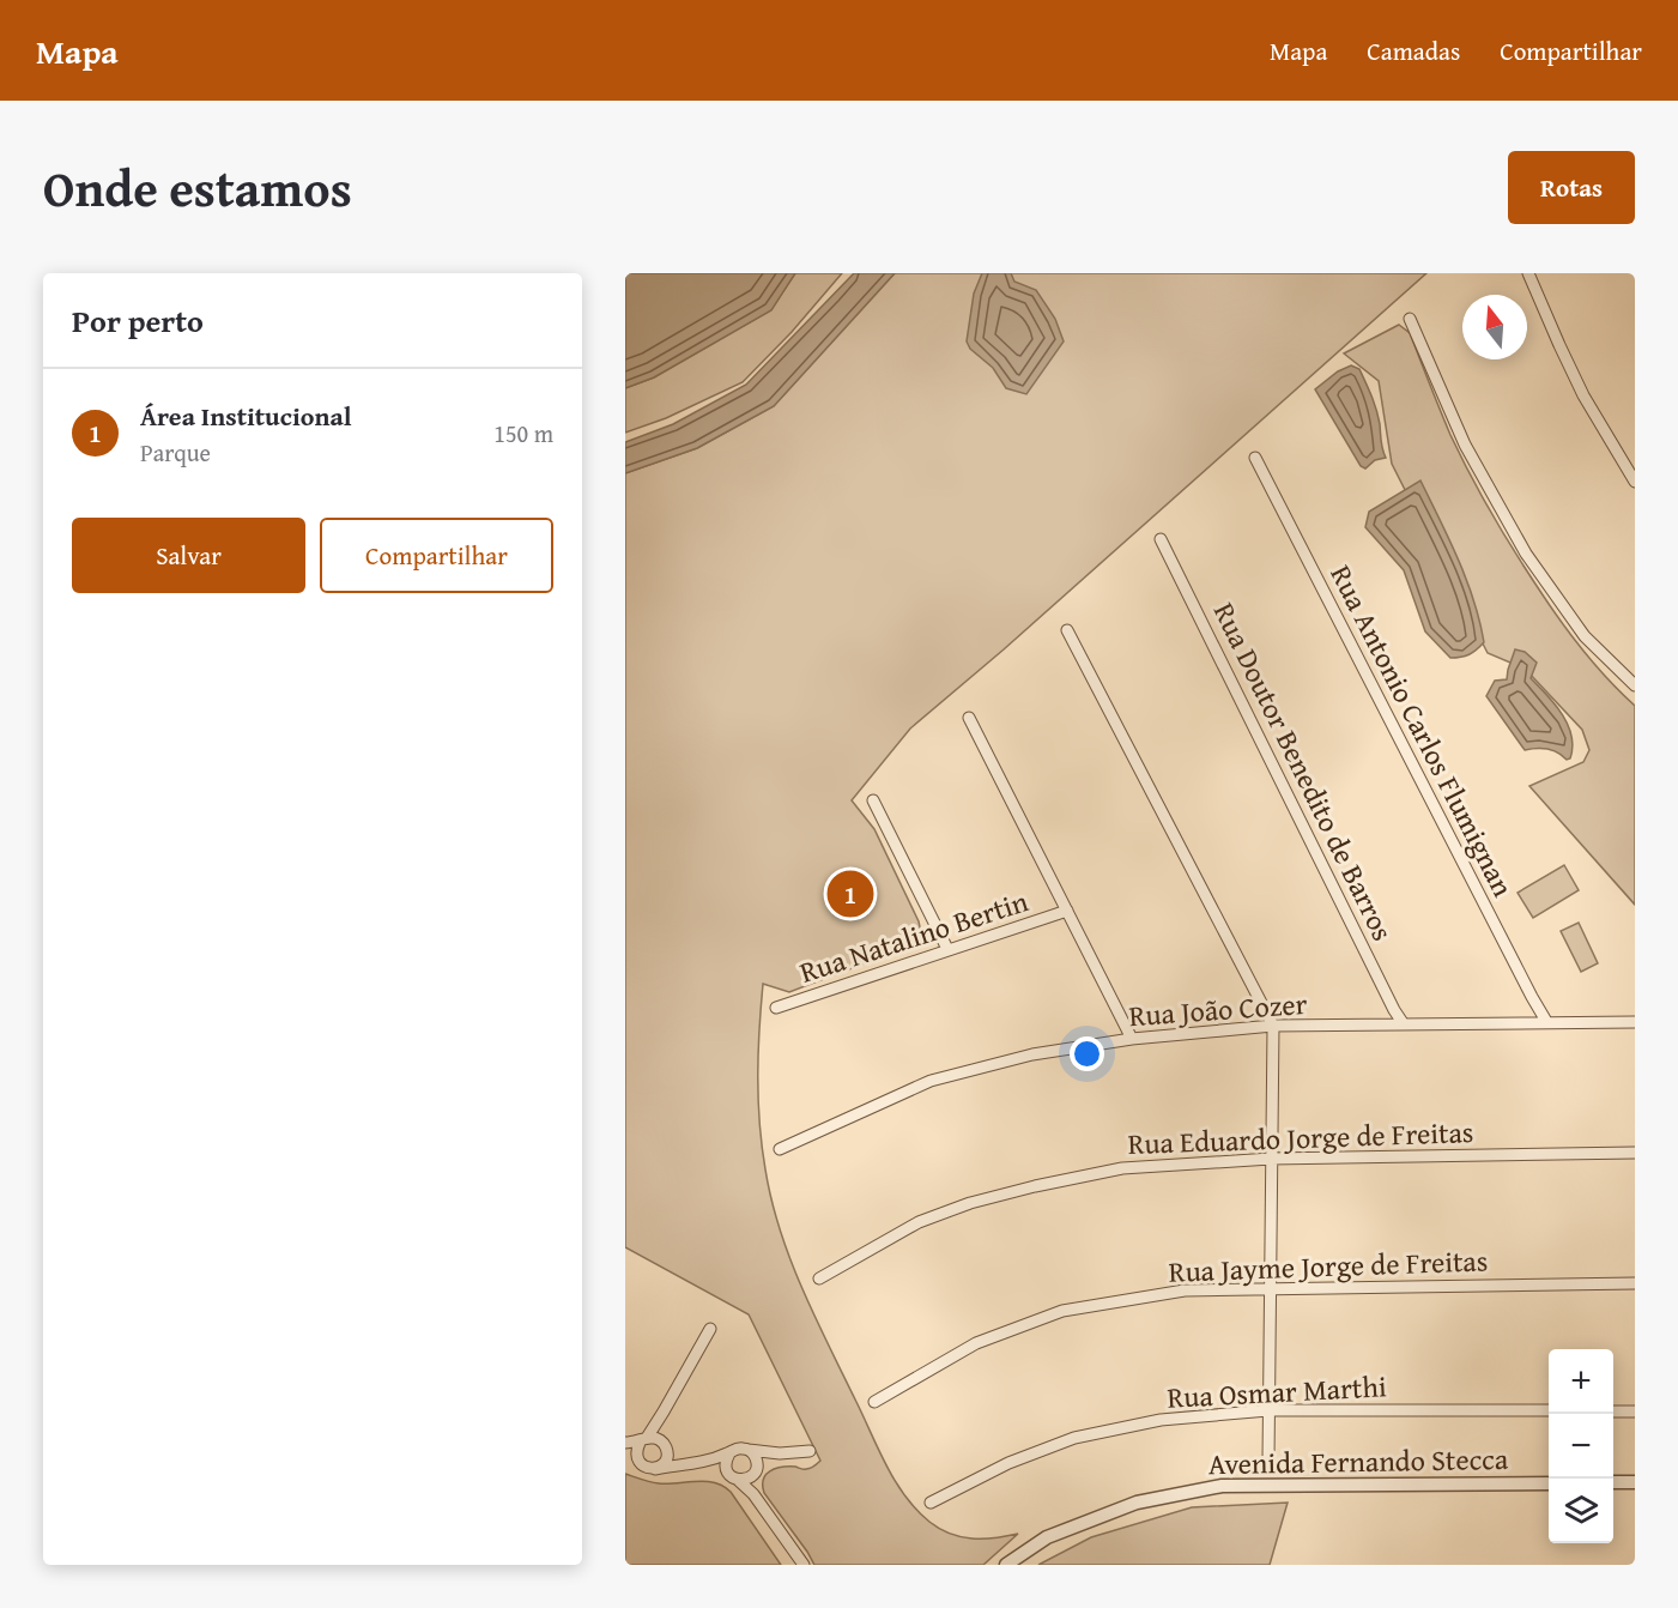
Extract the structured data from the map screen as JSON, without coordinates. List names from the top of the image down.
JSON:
{
  "streets": {
    "street": [
      "Rua Antonio Carlos Flumignan",
      "Rua Doutor Benedito de Barros",
      "Rua Natalino Bertin",
      "Rua João Cozer",
      "Rua Eduardo Jorge de Freitas",
      "Rua Jayme Jorge de Freitas",
      "Rua Osmar Marthi",
      "Avenida Fernando Stecca"
    ]
  },
  "crossings": [
    ["Rua Antonio Carlos Flumignan", "Rua João Cozer"],
    ["Rua Doutor Benedito de Barros", "Rua João Cozer"]
  ],
  "north": "top",
  "page": {
    "header": "Mapa",
    "nav": ["Mapa", "Camadas", "Compartilhar"],
    "title": "Onde estamos",
    "buttons": [
      "Rotas",
      ["Salvar", "Compartilhar"]
    ],
    "heading": "Por perto",
    "list": [
      {
        "mark": "1",
        "name": "Área Institucional",
        "note": "Parque",
        "value": "150 m"
      }
    ],
    "pins": "1",
    "map_buttons": ["+", "−"]
  }
}
